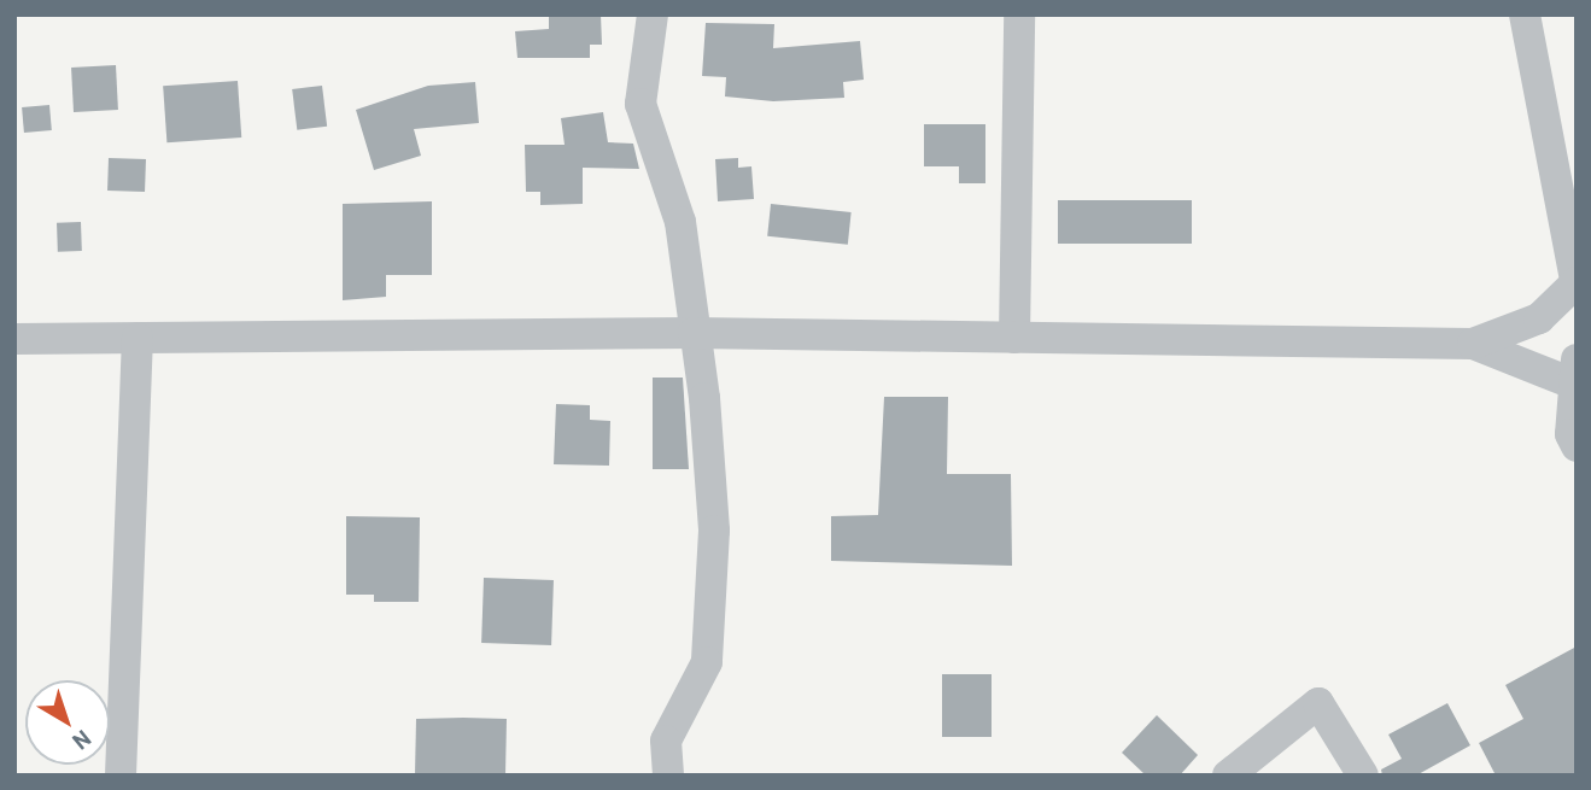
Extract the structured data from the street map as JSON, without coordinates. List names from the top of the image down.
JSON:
{
  "north": "bottom right"
}
